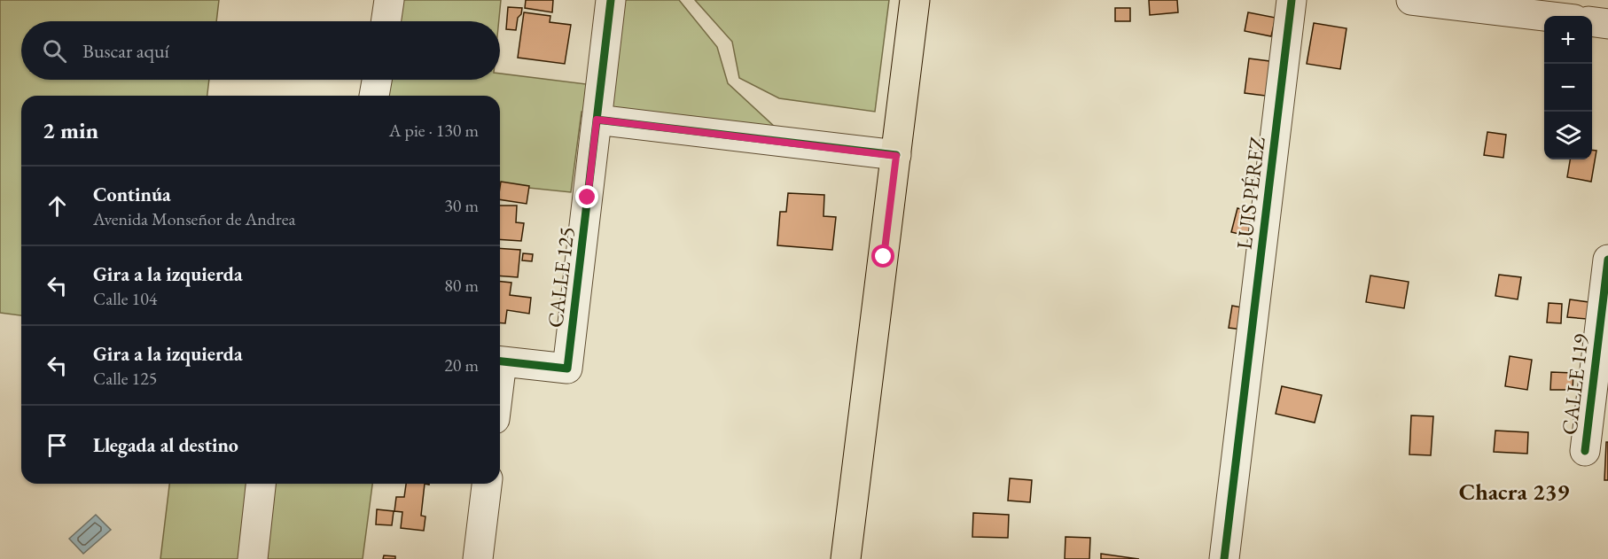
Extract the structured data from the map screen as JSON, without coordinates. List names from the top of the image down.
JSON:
{
  "streets": {
    "street": ["LUIS PÉREZ", "CALLE 125", "CALLE 119"]
  },
  "districts": ["Chacra 239"],
  "page": {
    "map_buttons": ["+", "−"],
    "search": "Buscar aquí",
    "heading": ["2 min", "A pie · 130 m"],
    "list": [
      ["Continúa", "Avenida Monseñor de Andrea", "30 m"],
      ["Gira a la izquierda", "Calle 104", "80 m"],
      ["Gira a la izquierda", "Calle 125", "20 m"],
      "Llegada al destino"
    ]
  }
}
